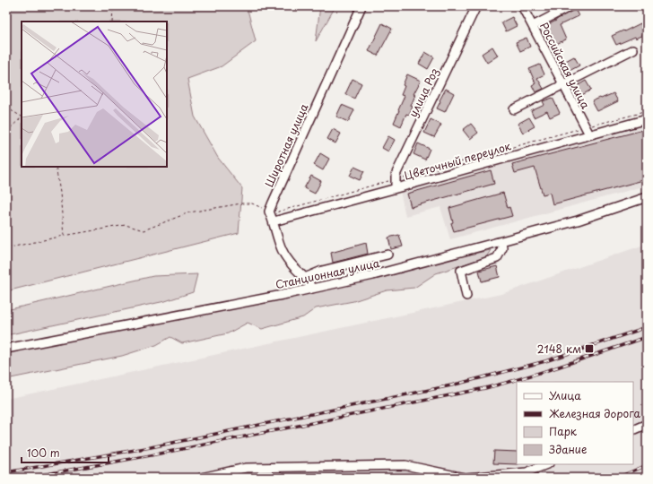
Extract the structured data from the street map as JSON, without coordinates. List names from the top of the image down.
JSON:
{
  "streets": {
    "street": [
      "Российская улица",
      "улица Роз",
      "Широтная улица",
      "Цветочный переулок",
      "Станционная улица"
    ]
  },
  "crossings": [
    ["Российская улица", "Цветочный переулок"],
    ["улица Роз", "Цветочный переулок"]
  ],
  "places": {
    "transit": ["2148 км"]
  },
  "legend": [
    "Улица",
    "Железная дорога",
    "Парк",
    "Здание"
  ],
  "scale_bar": "100 m"
}
